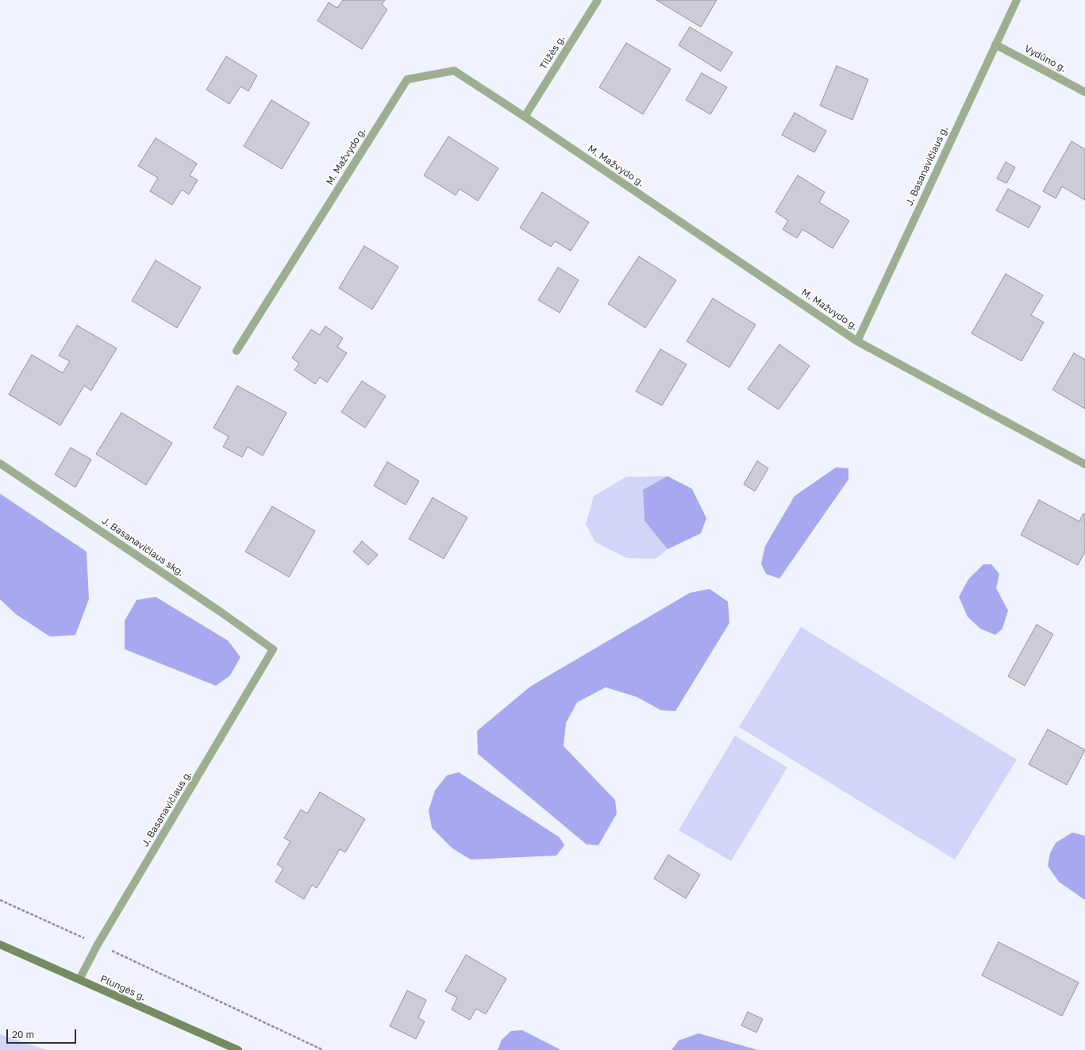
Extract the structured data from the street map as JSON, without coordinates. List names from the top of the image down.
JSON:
{
  "streets": {
    "main road": ["Plungės g."],
    "street": [
      "Tilžės g.",
      "Vydūno g.",
      "M. Mažvydo g.",
      "J. Basanavičiaus g.",
      "J. Basanavičiaus skg."
    ]
  },
  "crossings": [
    ["Tilžės g.", "M. Mažvydo g."],
    ["Vydūno g.", "J. Basanavičiaus g."],
    ["M. Mažvydo g.", "J. Basanavičiaus g."],
    ["J. Basanavičiaus g.", "J. Basanavičiaus skg."],
    ["J. Basanavičiaus g.", "Plungės g."]
  ],
  "scale_bar": "20 m"
}
